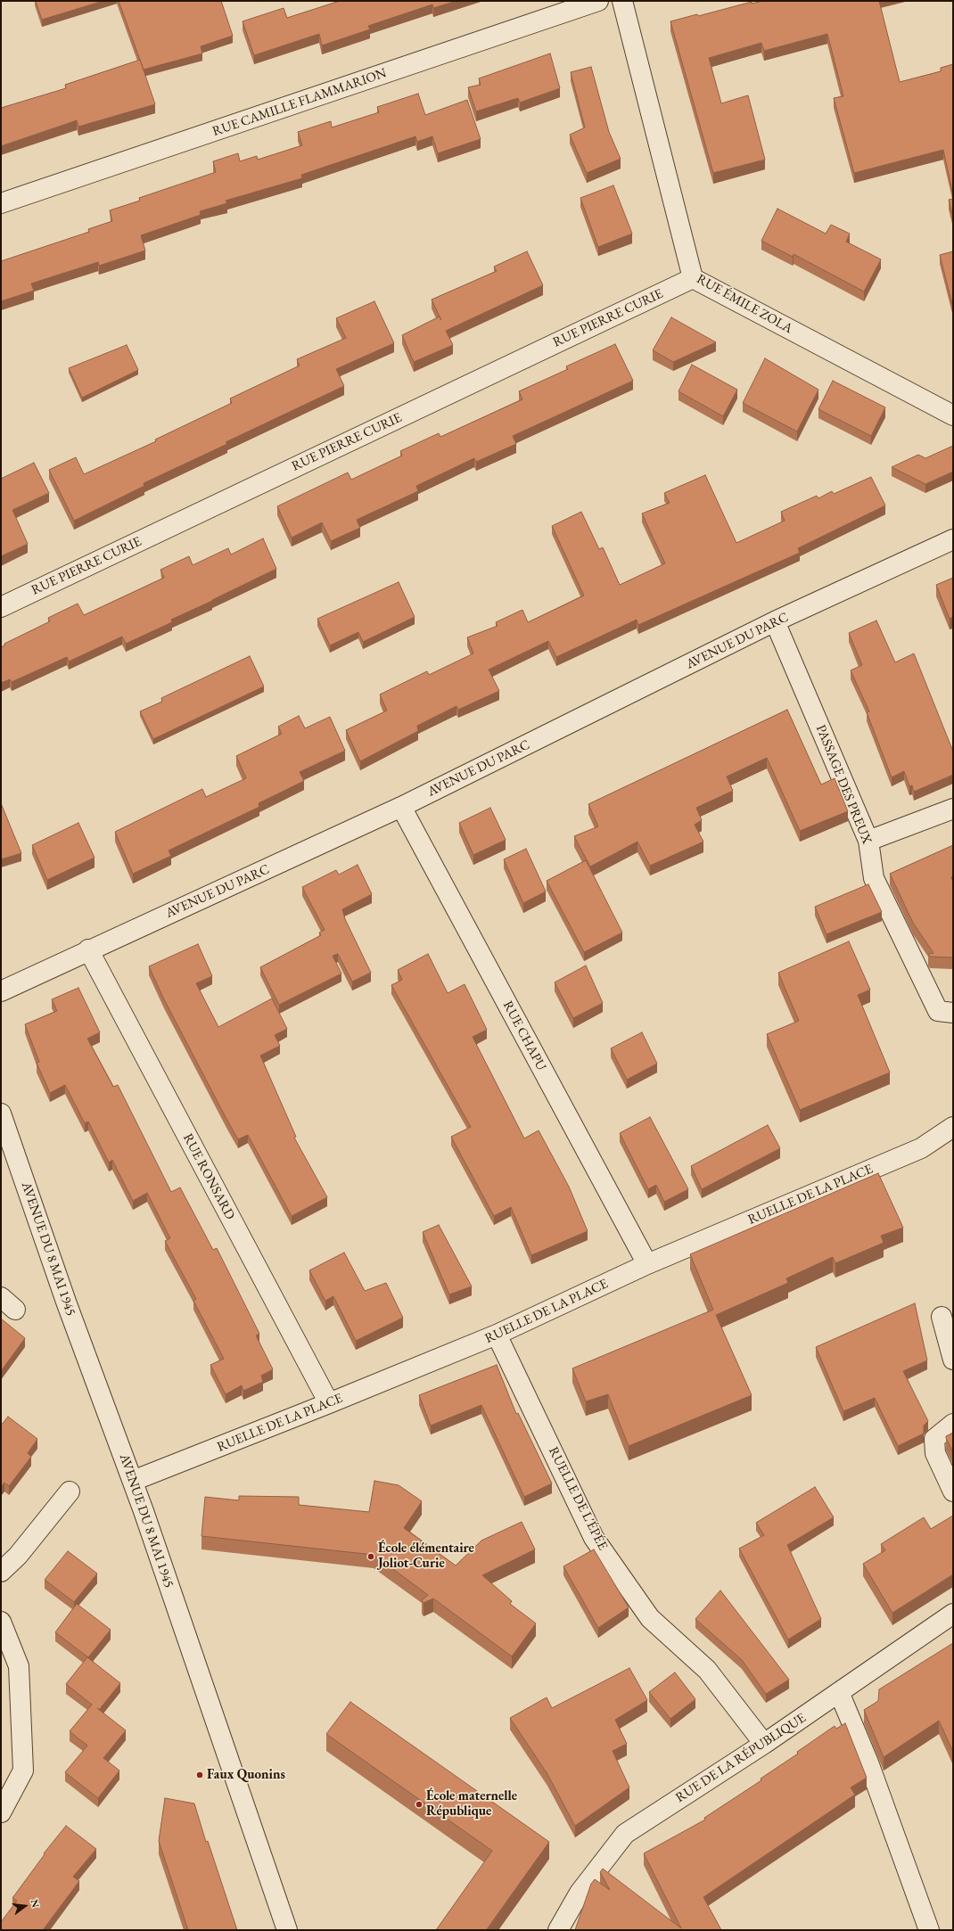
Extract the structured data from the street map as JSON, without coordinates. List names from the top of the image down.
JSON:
{
  "streets": {
    "street": [
      "RUE CAMILLE FLAMMARION",
      "RUE ÉMILE ZOLA",
      "RUE PIERRE CURIE",
      "AVENUE DU PARC",
      "PASSAGE DES PREUX",
      "RUE CHAPU",
      "RUE RONSARD",
      "RUELLE DE LA PLACE",
      "AVENUE DU 8 MAI 1945",
      "RUELLE DE L'ÉPÉE",
      "RUE DE LA RÉPUBLIQUE"
    ]
  },
  "crossings": [
    ["RUE ÉMILE ZOLA", "RUE PIERRE CURIE"],
    ["AVENUE DU PARC", "PASSAGE DES PREUX"],
    ["AVENUE DU PARC", "RUE CHAPU"],
    ["AVENUE DU PARC", "RUE RONSARD"],
    ["RUE CHAPU", "RUELLE DE LA PLACE"],
    ["RUE RONSARD", "RUELLE DE LA PLACE"],
    ["RUELLE DE LA PLACE", "AVENUE DU 8 MAI 1945"],
    ["RUELLE DE LA PLACE", "RUELLE DE L'ÉPÉE"],
    ["RUELLE DE L'ÉPÉE", "RUE DE LA RÉPUBLIQUE"]
  ],
  "places": ["École élémentaire Joliot-Curie", "Faux Quonins", "École maternelle République"],
  "north": "right"
}
